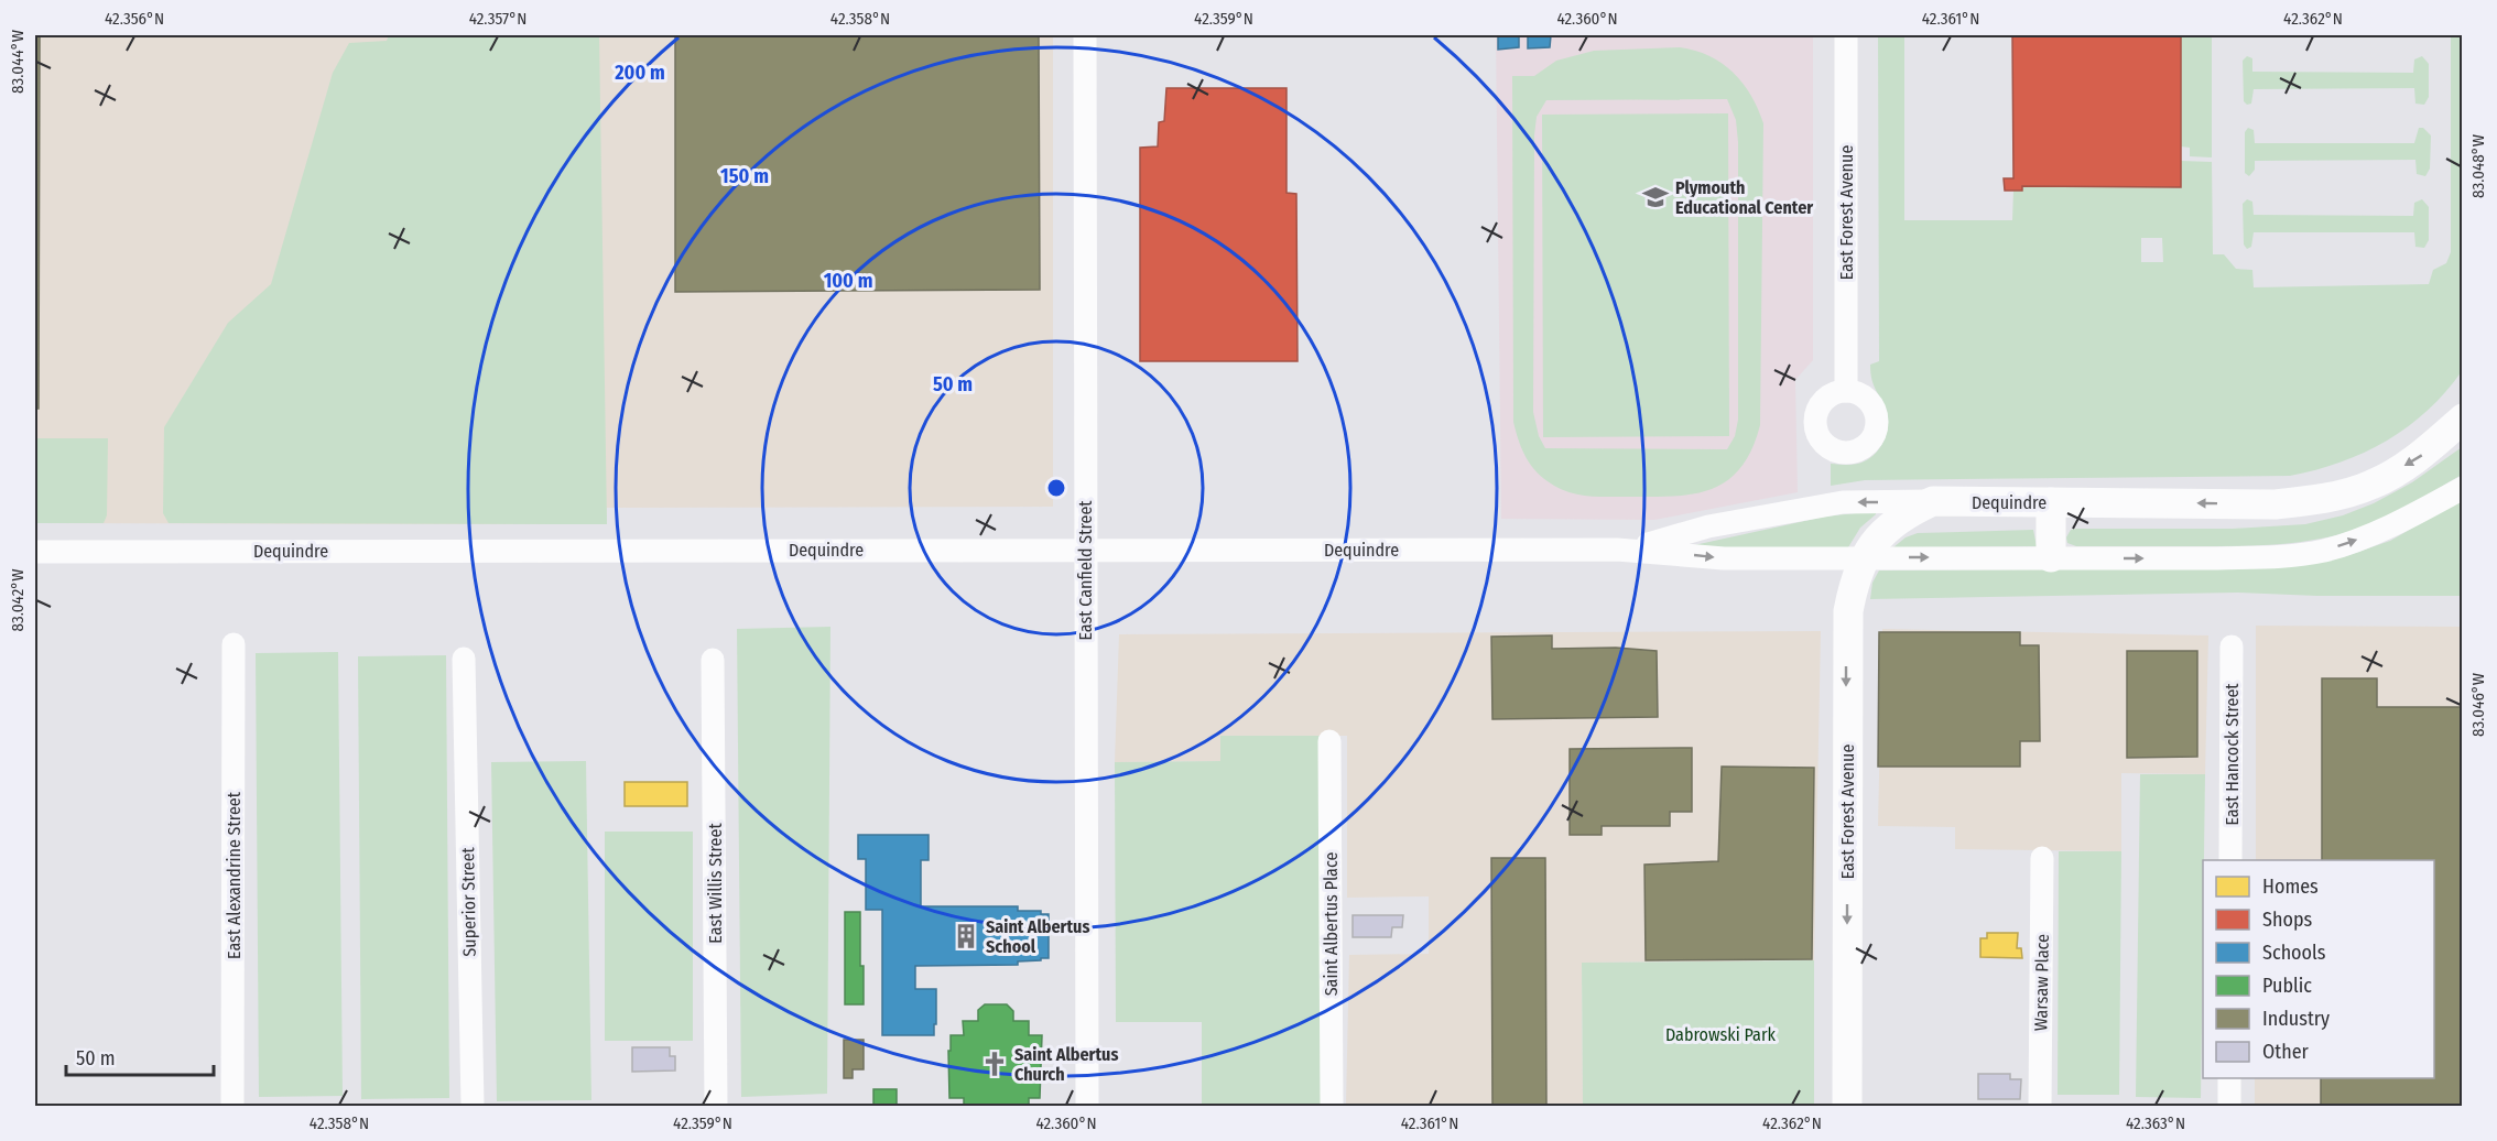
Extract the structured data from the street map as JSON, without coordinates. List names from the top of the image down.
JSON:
{
  "streets": {
    "main road": ["East Forest Avenue", "Dequindre"],
    "street": [
      "East Canfield Street",
      "East Hancock Street",
      "East Alexandrine Street",
      "East Willis Street",
      "Superior Street",
      "Saint Albertus Place",
      "Warsaw Place"
    ]
  },
  "crossings": [
    ["East Forest Avenue", "Dequindre"],
    ["Dequindre", "East Canfield Street"]
  ],
  "one_way": ["East Forest Avenue"],
  "parks": ["Dabrowski Park"],
  "places": {
    "school or university": ["Plymouth Educational Center"],
    "building": ["Saint Albertus School"],
    "church": ["Saint Albertus Church"]
  },
  "legend": [
    "Homes",
    "Shops",
    "Schools",
    "Public",
    "Industry",
    "Other"
  ],
  "scale_bar": "50 m",
  "coordinates": [
    "42.356°N",
    "42.357°N",
    "42.358°N",
    "42.359°N",
    "42.360°N",
    "42.361°N",
    "42.362°N",
    "83.044°W",
    "83.048°W",
    "83.042°W",
    "83.046°W",
    "42.363°N"
  ],
  "rings": [
    "200 m",
    "150 m",
    "100 m",
    "50 m"
  ]
}
